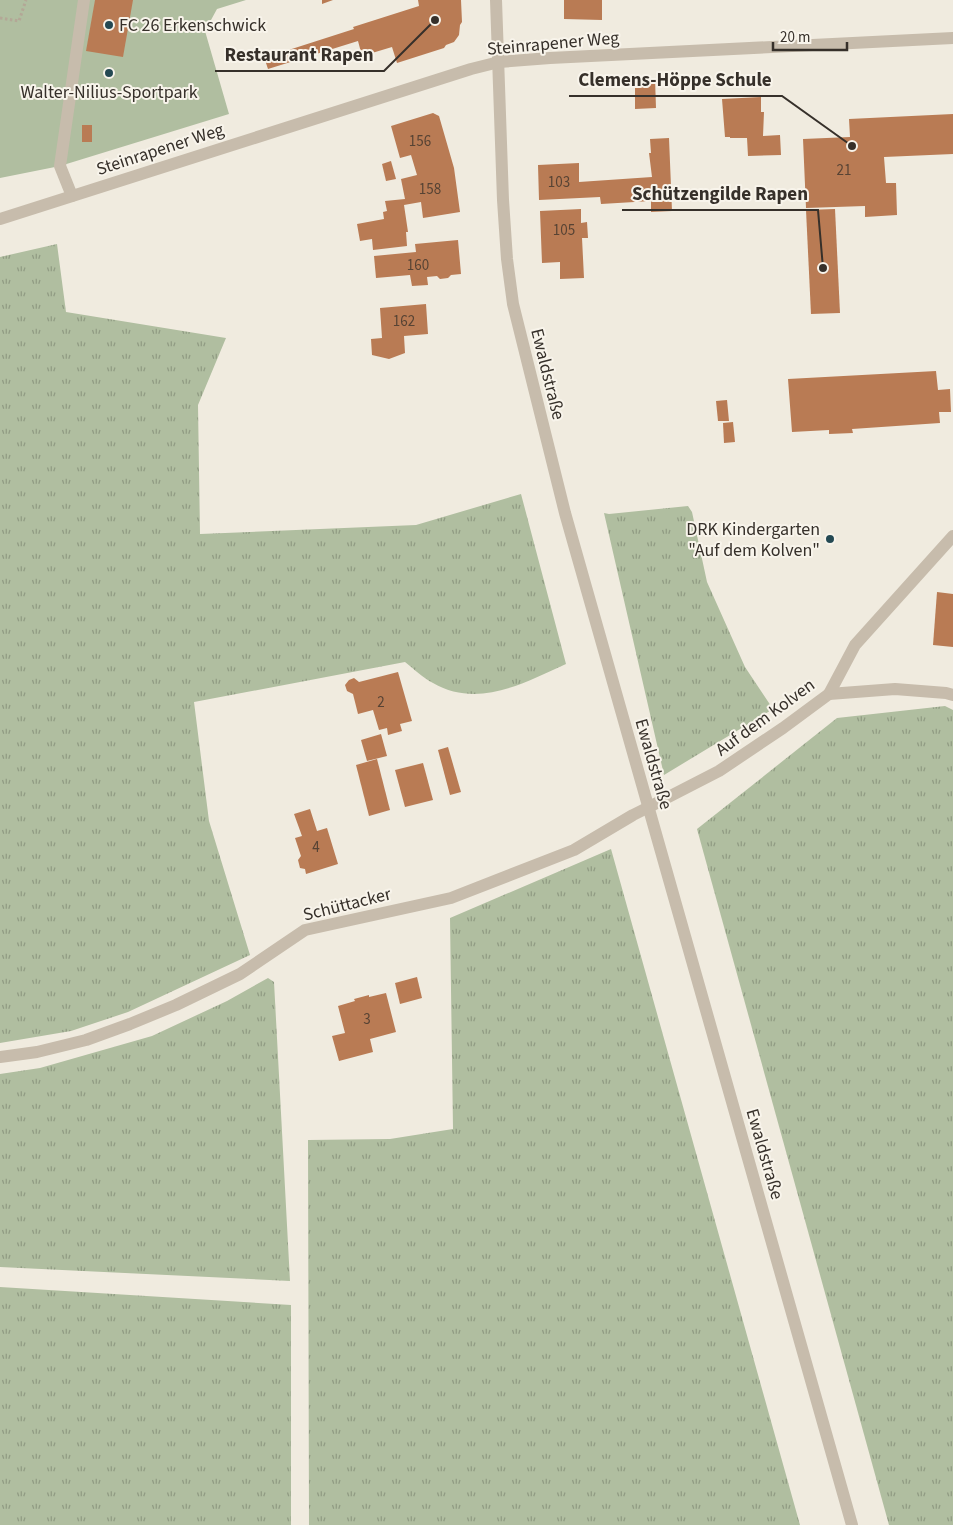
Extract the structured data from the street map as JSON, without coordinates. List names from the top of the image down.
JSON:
{
  "streets": {
    "street": [
      "Steinrapener Weg",
      "Ewaldstraße",
      "Auf dem Kolven",
      "Schüttacker"
    ]
  },
  "crossings": [
    ["Steinrapener Weg", "Ewaldstraße"],
    ["Ewaldstraße", "Auf dem Kolven"],
    ["Ewaldstraße", "Schüttacker"],
    ["Auf dem Kolven", "Schüttacker"]
  ],
  "places": [
    "Restaurant Rapen",
    "FC 26 Erkenschwick",
    "Walter-Nilius-Sportpark",
    "Clemens-Höppe Schule",
    "Schützengilde Rapen",
    "DRK Kindergarten \"Auf dem Kolven\""
  ],
  "house_numbers": [
    "156",
    "21",
    "103",
    "158",
    "105",
    "160",
    "162",
    "2",
    "4",
    "3"
  ],
  "scale_bar": "20 m"
}
